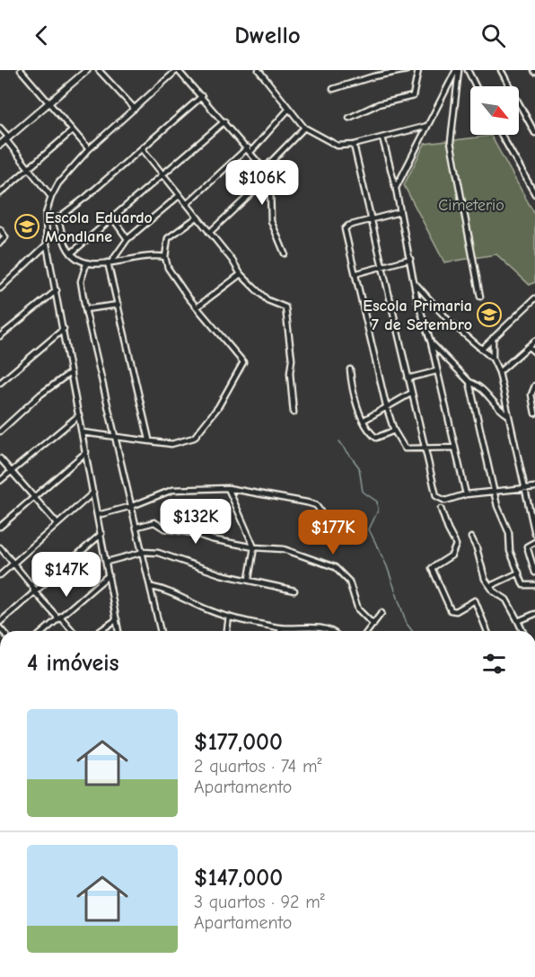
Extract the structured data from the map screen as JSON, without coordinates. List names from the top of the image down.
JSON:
{
  "parks": ["Cimeterio"],
  "places": {
    "school or university": ["Escola Eduardo Mondlane", "Escola Primaria 7 de Setembro"]
  },
  "north": "bottom right",
  "page": {
    "header": "Dwello",
    "price": [
      "$106K",
      "$132K",
      "$177K",
      "$147K"
    ],
    "heading": "4 imóveis",
    "list": [
      {
        "name": "$177,000",
        "note": "2 quartos · 74 m² · Apartamento"
      },
      {
        "name": "$147,000",
        "note": "3 quartos · 92 m² · Apartamento"
      }
    ]
  }
}
